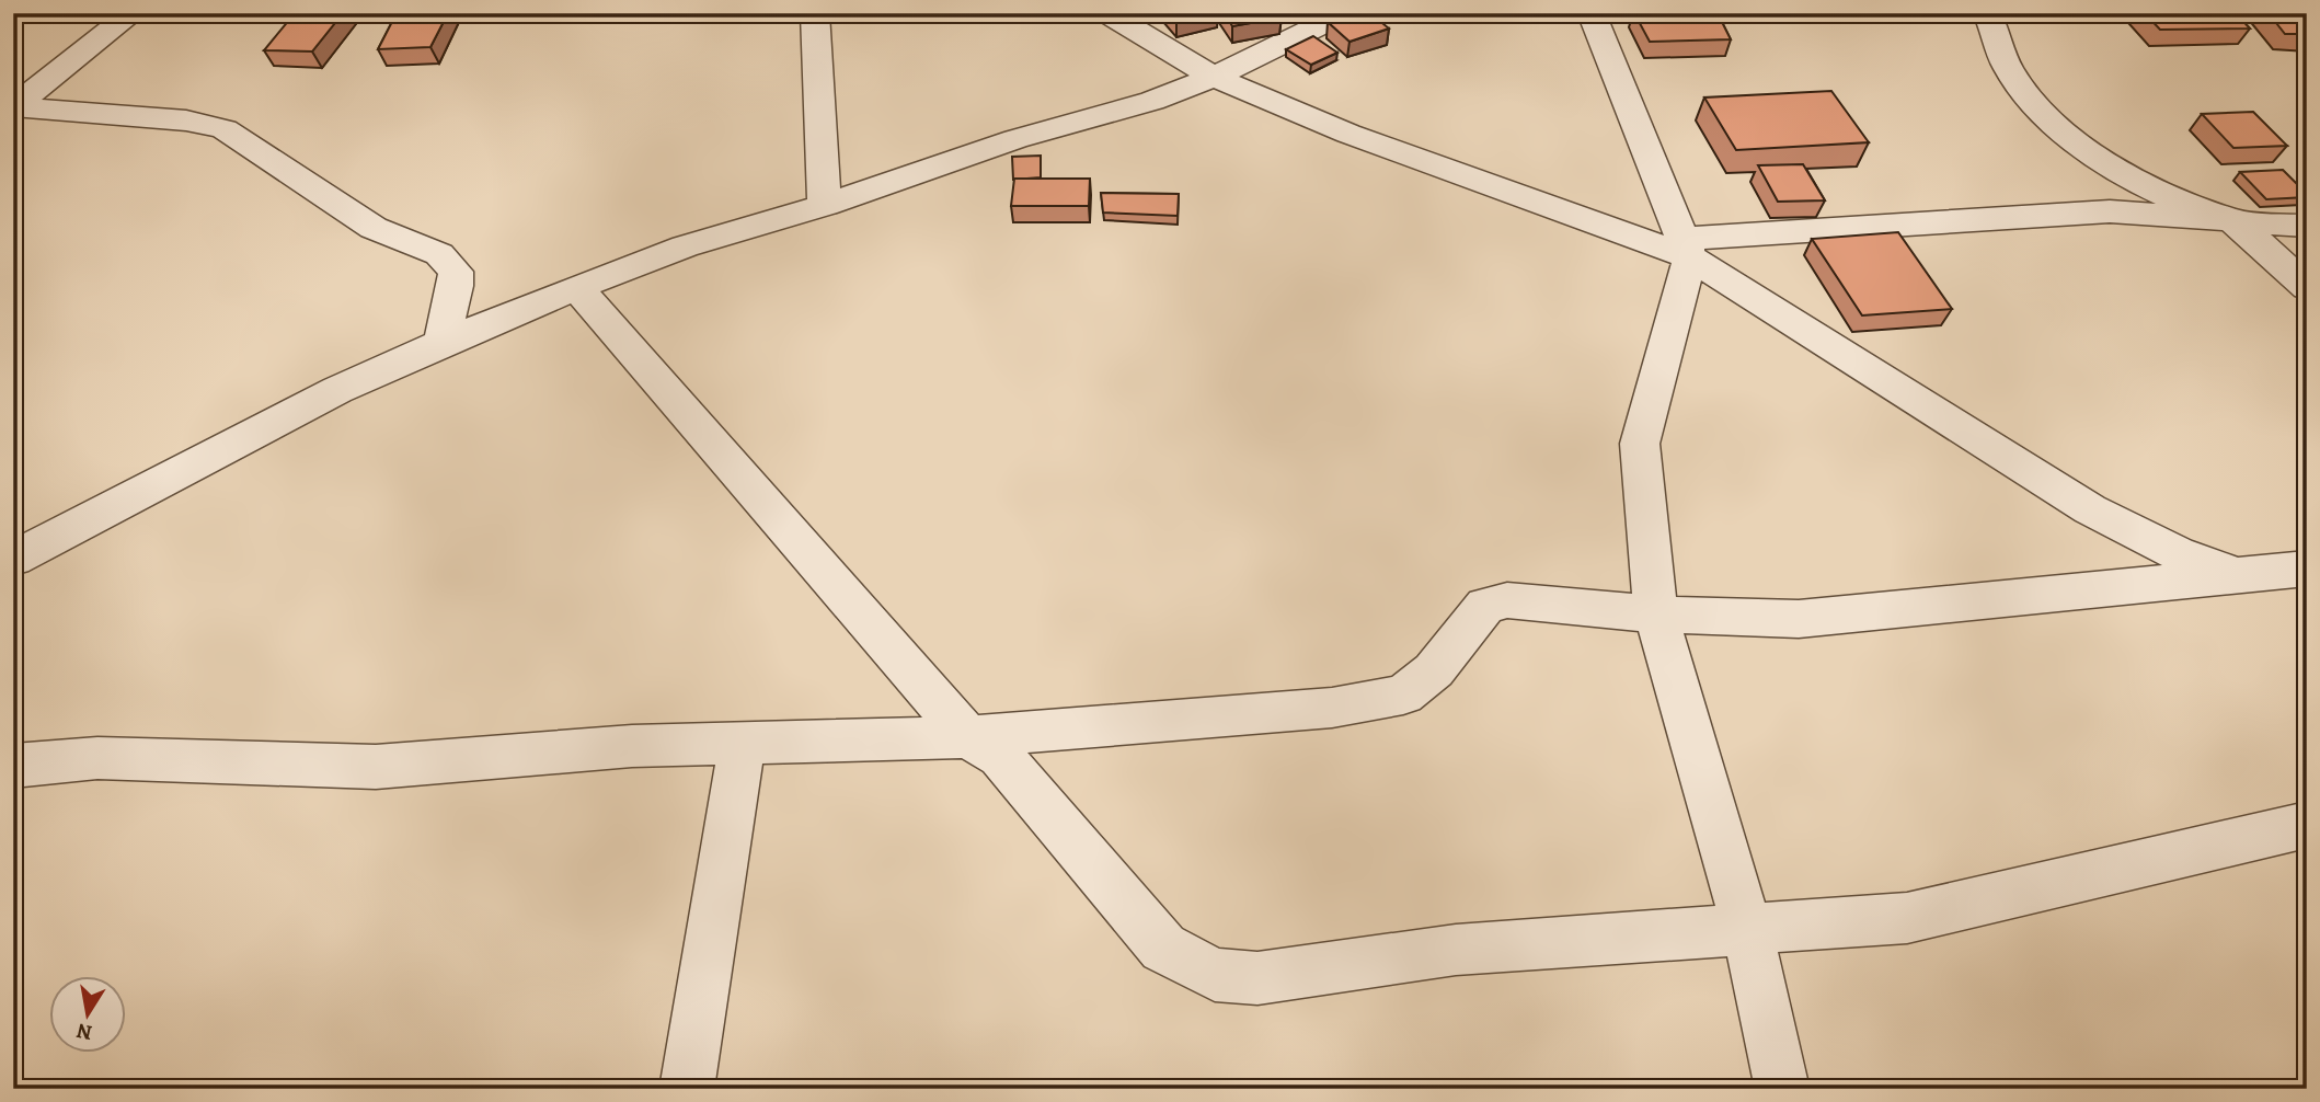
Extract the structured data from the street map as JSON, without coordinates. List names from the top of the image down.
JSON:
{
  "north": "bottom"
}
